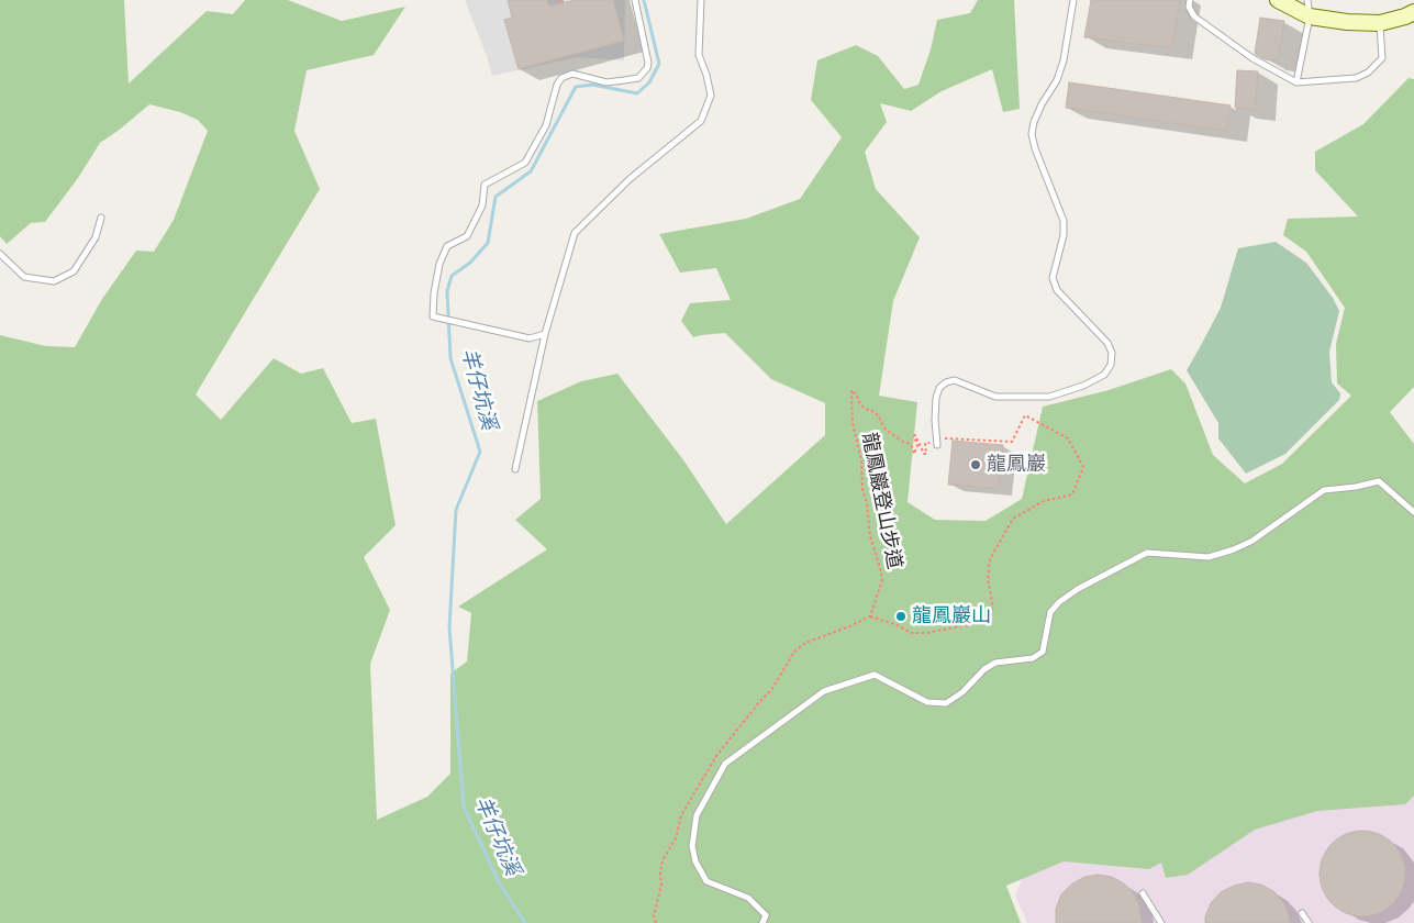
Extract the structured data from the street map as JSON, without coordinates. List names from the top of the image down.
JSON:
{
  "streets": {
    "path": ["龍鳳巖登山步道"]
  },
  "water": ["羊仔坑溪"],
  "places": ["龍鳳巖", "龍鳳巖山"]
}
